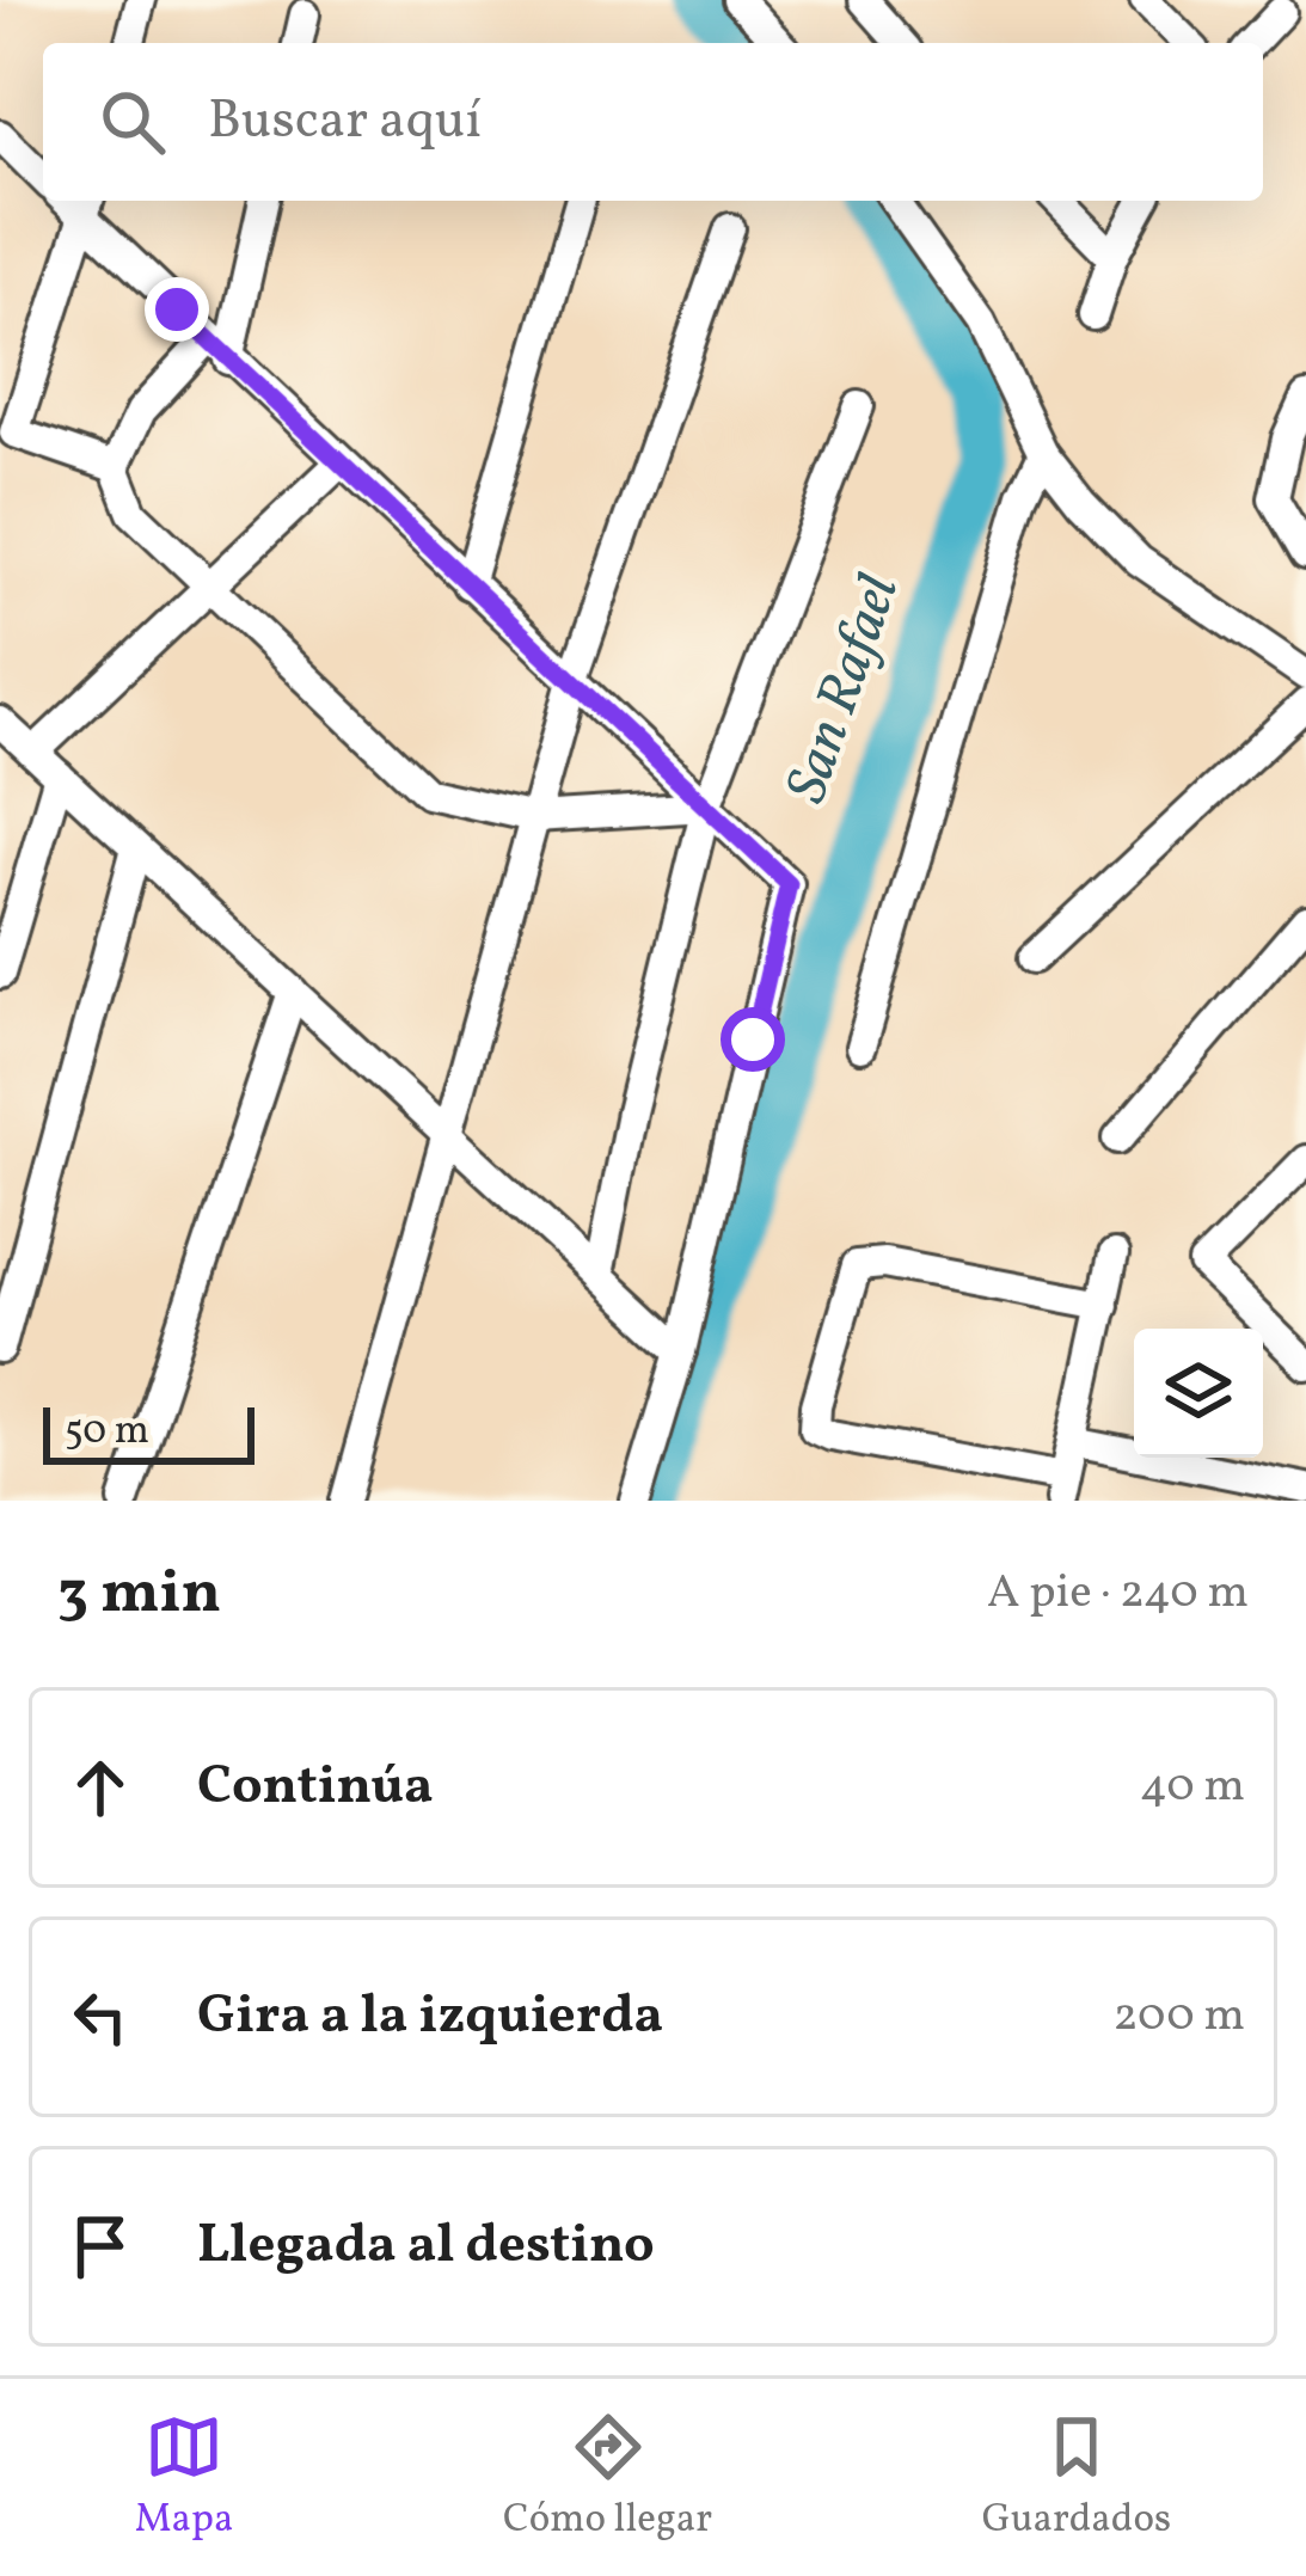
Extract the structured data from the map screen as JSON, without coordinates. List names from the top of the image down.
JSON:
{
  "water": ["San Rafael"],
  "scale_bar": "50 m",
  "page": {
    "search": "Buscar aquí",
    "scale": "50 m",
    "heading": ["3 min", "A pie · 240 m"],
    "list": [
      ["Continúa", "40 m"],
      ["Gira a la izquierda", "200 m"],
      "Llegada al destino"
    ],
    "nav": ["Mapa", "Cómo llegar", "Guardados"]
  }
}
